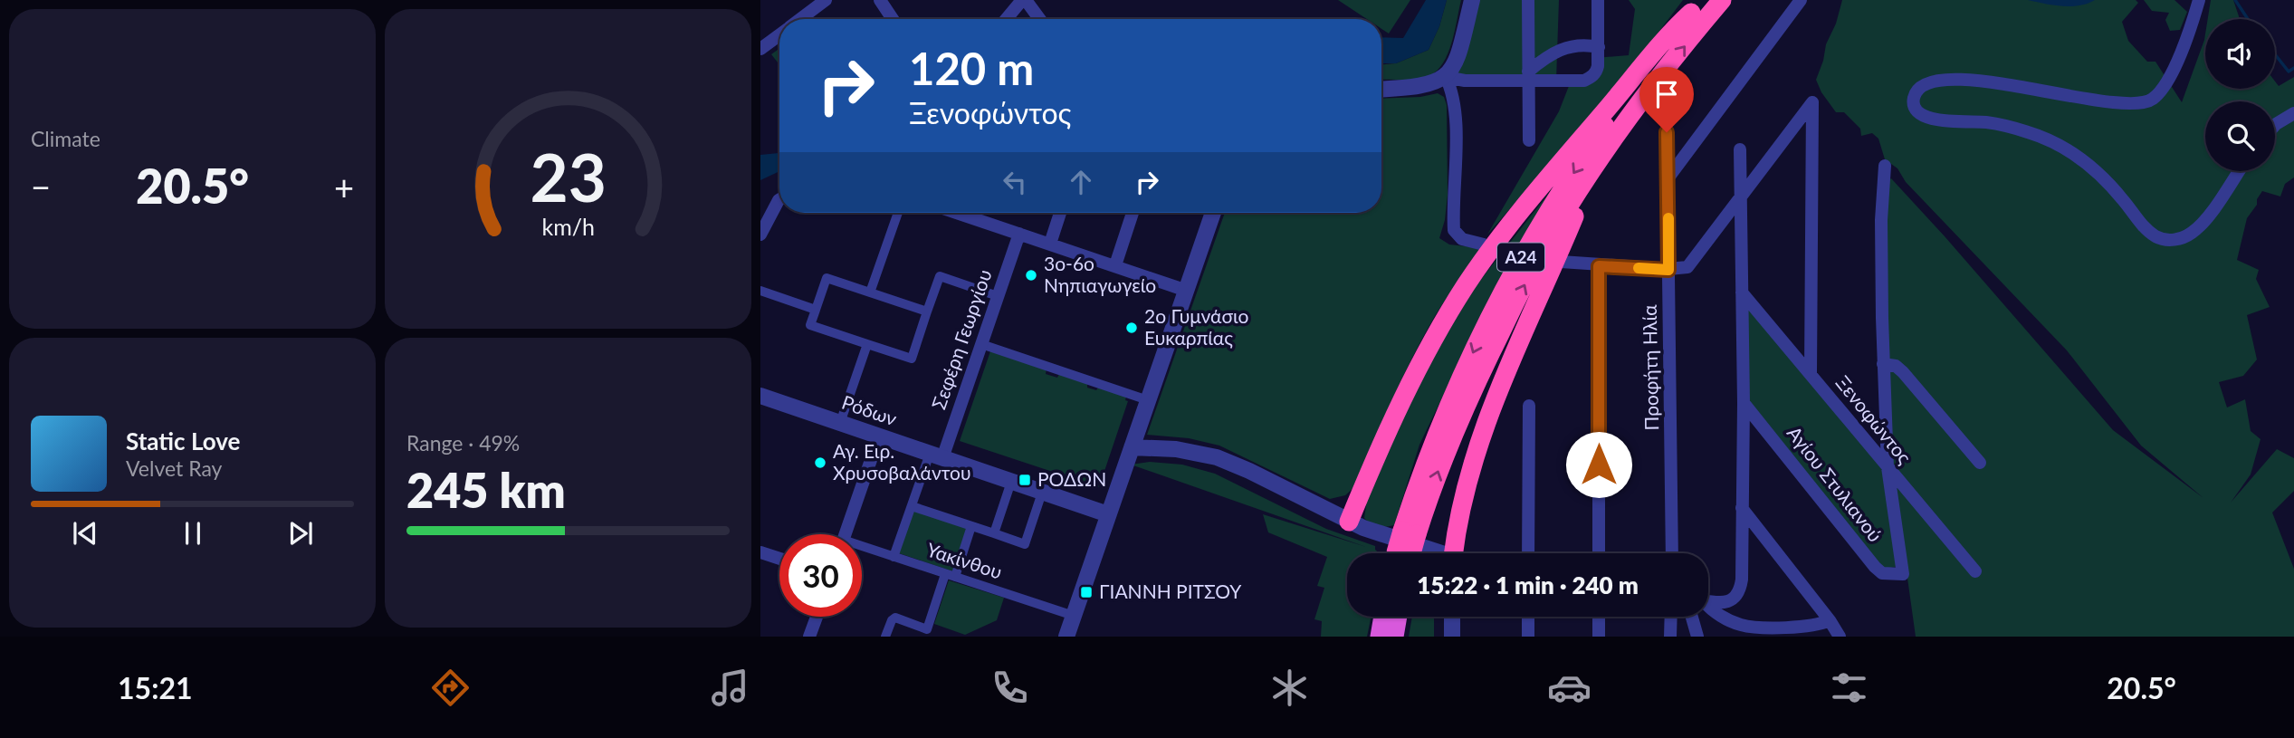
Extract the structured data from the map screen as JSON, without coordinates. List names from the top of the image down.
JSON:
{
  "streets": {
    "highway": ["Α24"],
    "street": [
      "Σεφέρη Γεωργίου",
      "Προφήτη Ηλία",
      "Ρόδων",
      "Ξενοφώντος",
      "Αγίου Στυλιανού",
      "Υακίνθου"
    ]
  },
  "crossings": [
    ["Σεφέρη Γεωργίου", "Ρόδων"],
    ["Ξενοφώντος", "Αγίου Στυλιανού"]
  ],
  "places": {
    "other": ["3ο-6ο Νηπιαγωγείο", "2ο Γυμνάσιο Ευκαρπίας", "Αγ. Ειρ. Χρυσοβαλάντου"],
    "transit": ["ΡΟΔΩΝ", "ΓΙΑΝΝΗ ΡΙΤΣΟΥ"]
  },
  "page": {
    "tile": [
      "Climate",
      ["Range · 49%", "245 km"]
    ],
    "turn": ["120 m", "Ξενοφώντος"],
    "heat": ["−", "20.5°", "+"],
    "song": ["Static Love", "Velvet Ray"],
    "limit": "30",
    "trip": "15:22 · 1 min · 240 m",
    "tabs": ["15:21", "20.5°"],
    "gauge": ["23", "km/h"]
  }
}
